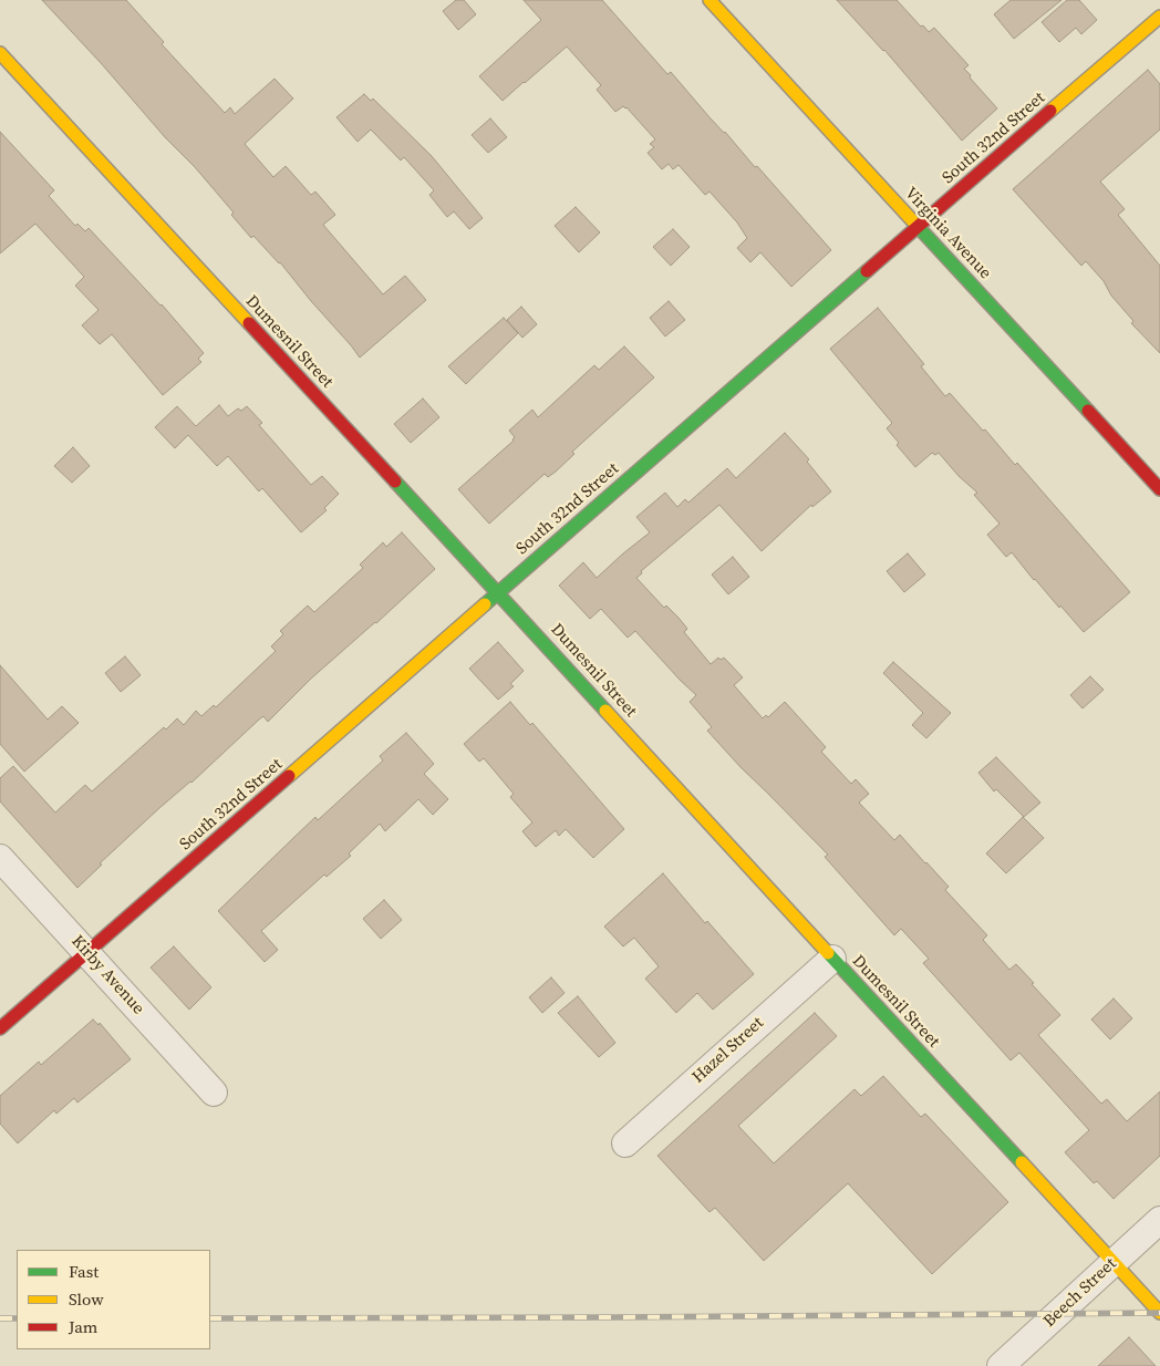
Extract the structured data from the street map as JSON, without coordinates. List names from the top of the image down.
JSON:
{
  "streets": {
    "main road": ["South 32nd Street", "Virginia Avenue", "Dumesnil Street"],
    "street": ["Kirby Avenue", "Hazel Street", "Beech Street"]
  },
  "crossings": [
    ["South 32nd Street", "Virginia Avenue"],
    ["South 32nd Street", "Dumesnil Street"],
    ["South 32nd Street", "Kirby Avenue"],
    ["Dumesnil Street", "Hazel Street"],
    ["Dumesnil Street", "Beech Street"]
  ],
  "legend": ["Fast", "Slow", "Jam"]
}
